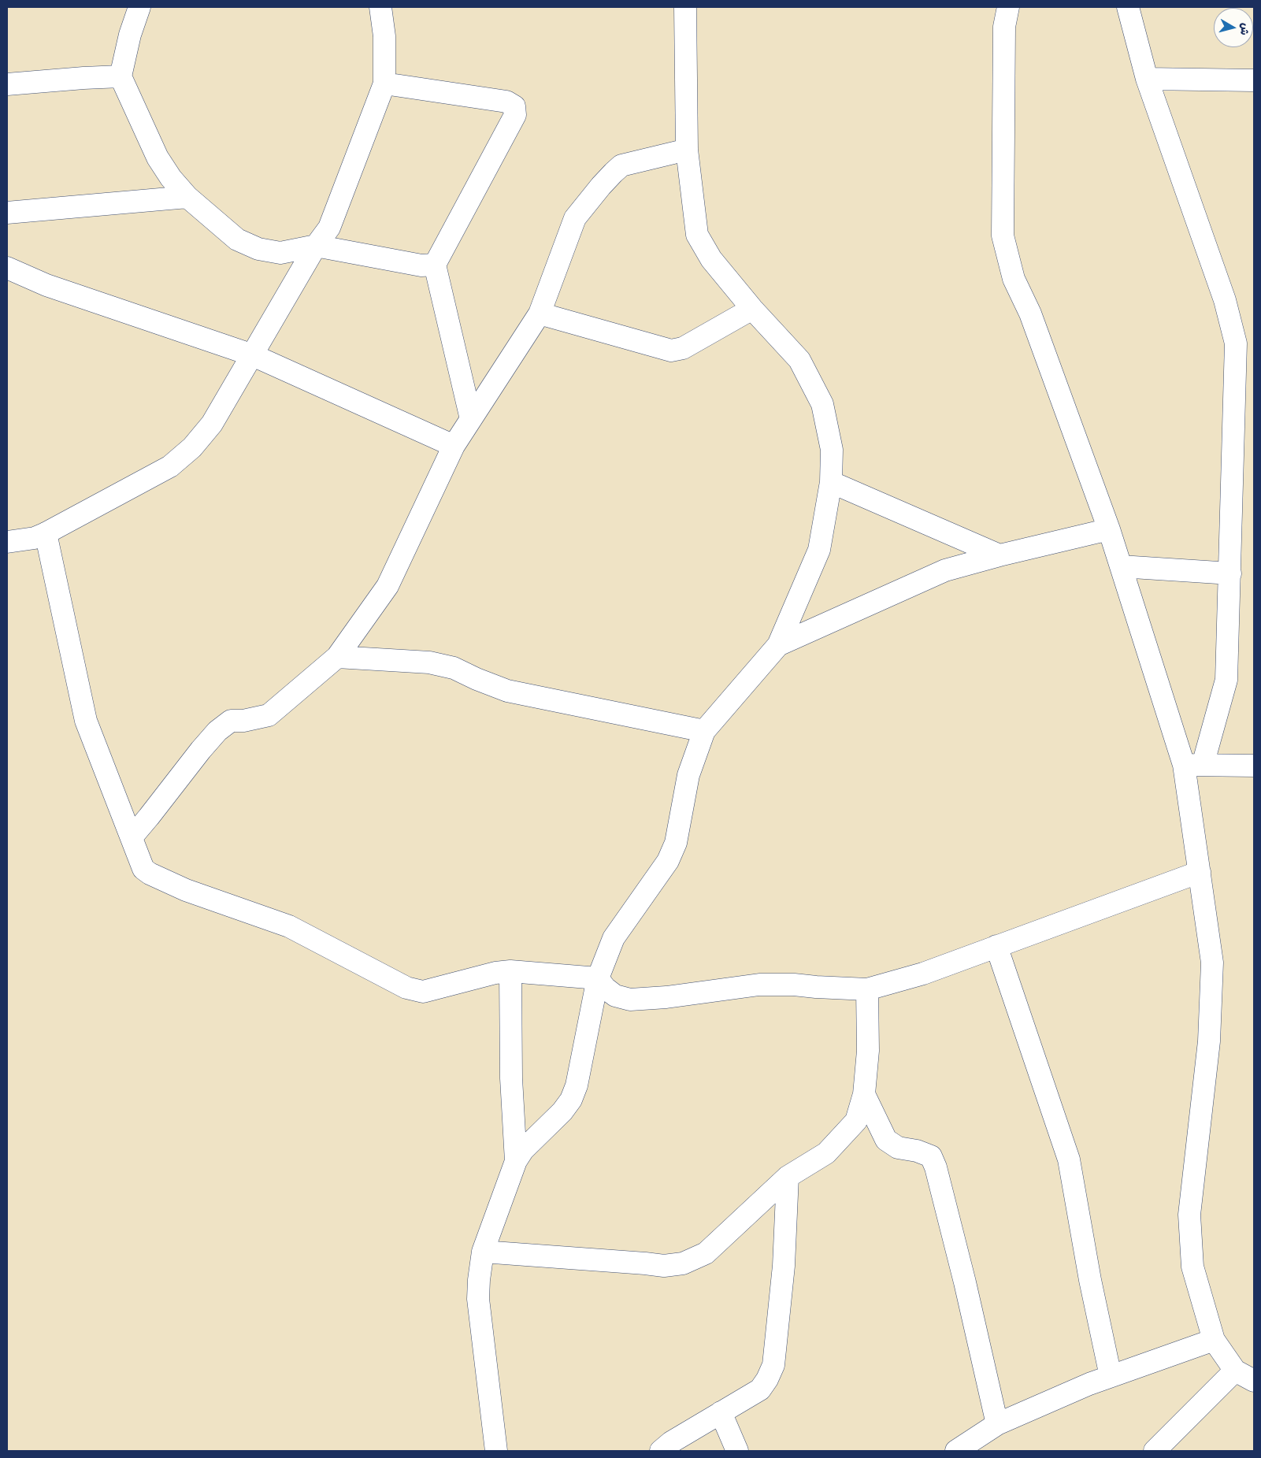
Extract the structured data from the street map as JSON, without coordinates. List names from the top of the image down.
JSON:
{
  "north": "right"
}
